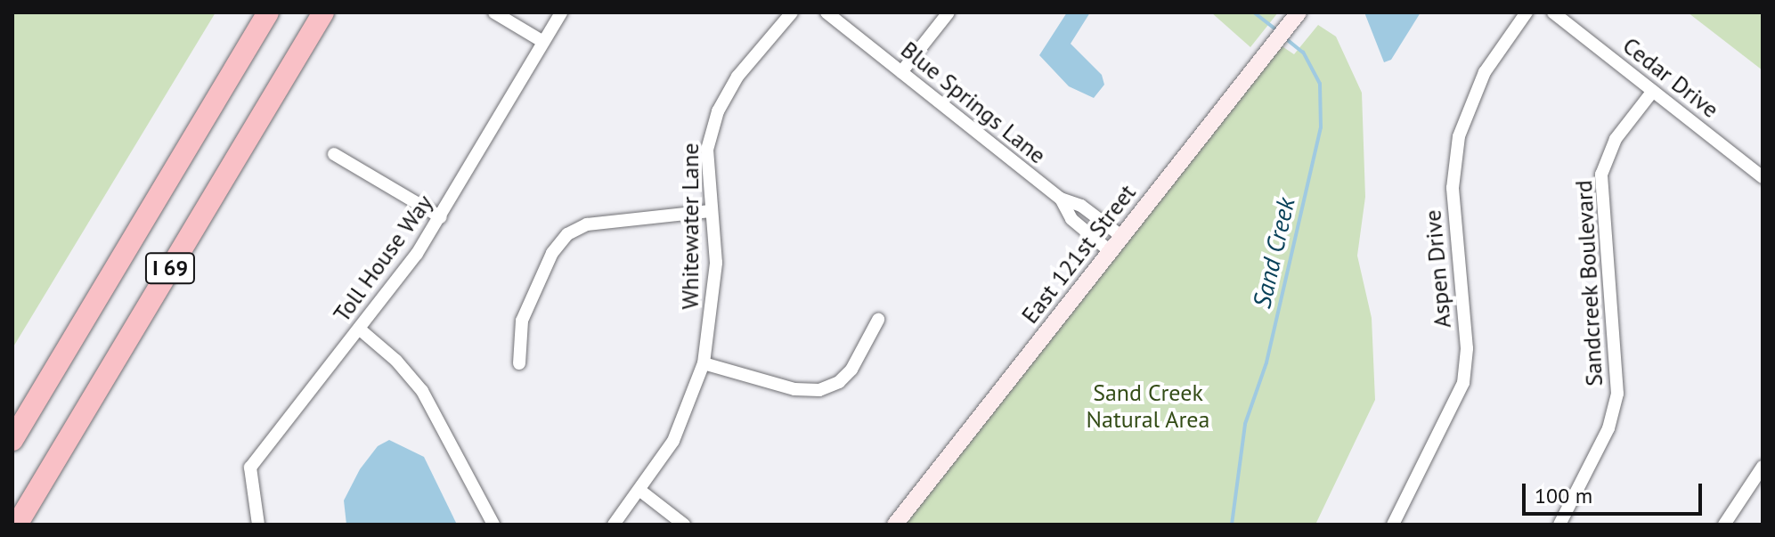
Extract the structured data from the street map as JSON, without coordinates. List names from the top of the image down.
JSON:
{
  "streets": {
    "highway": ["I 69"],
    "street": [
      "Cedar Drive",
      "Blue Springs Lane",
      "Whitewater Lane",
      "East 121st Street",
      "Toll House Way",
      "Aspen Drive",
      "Sandcreek Boulevard"
    ]
  },
  "crossings": [
    ["Cedar Drive", "Sandcreek Boulevard"],
    ["Blue Springs Lane", "East 121st Street"]
  ],
  "water": ["Sand Creek"],
  "parks": ["Sand Creek Natural Area"],
  "scale_bar": "100 m"
}
